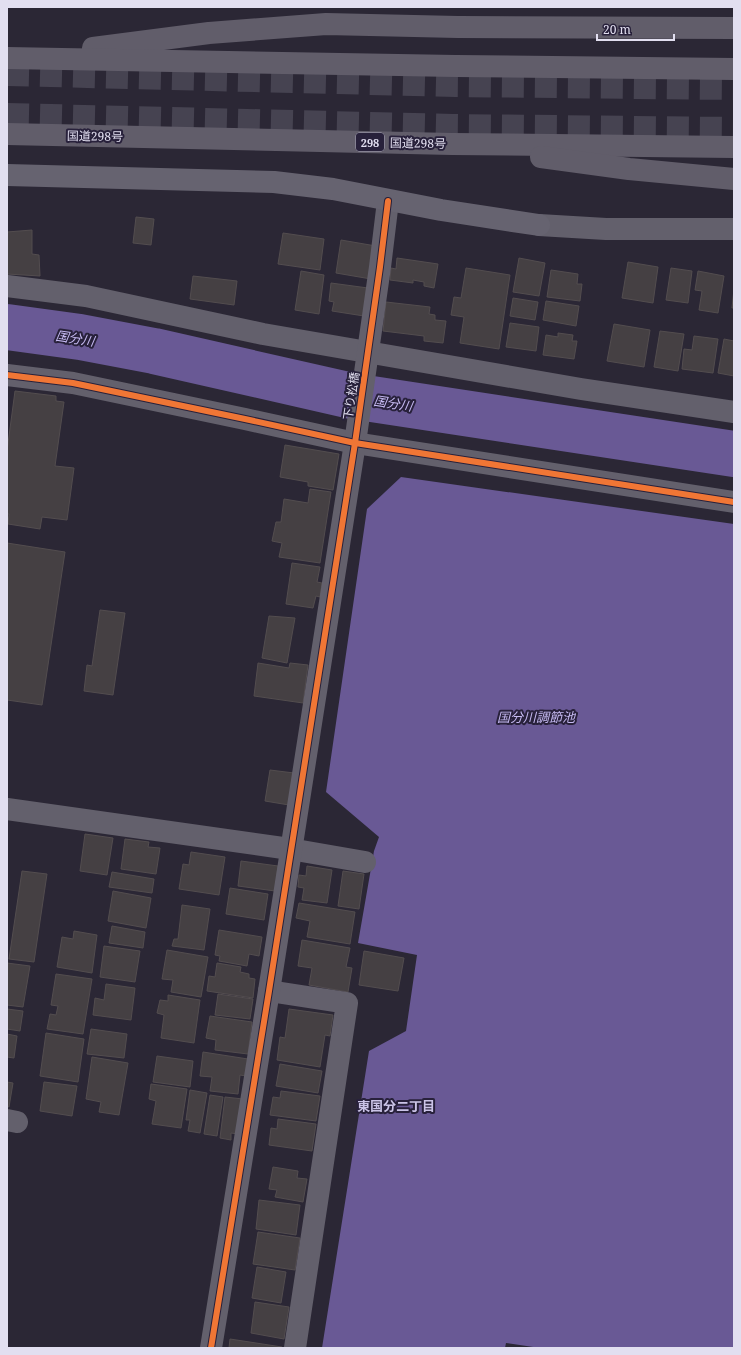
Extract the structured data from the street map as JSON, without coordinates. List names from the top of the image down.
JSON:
{
  "streets": {
    "highway": ["国道298号", "298"],
    "street": ["下り松橋"]
  },
  "districts": ["東国分二丁目"],
  "water": ["国分川", "国分川調節池"],
  "scale_bar": "20 m"
}
